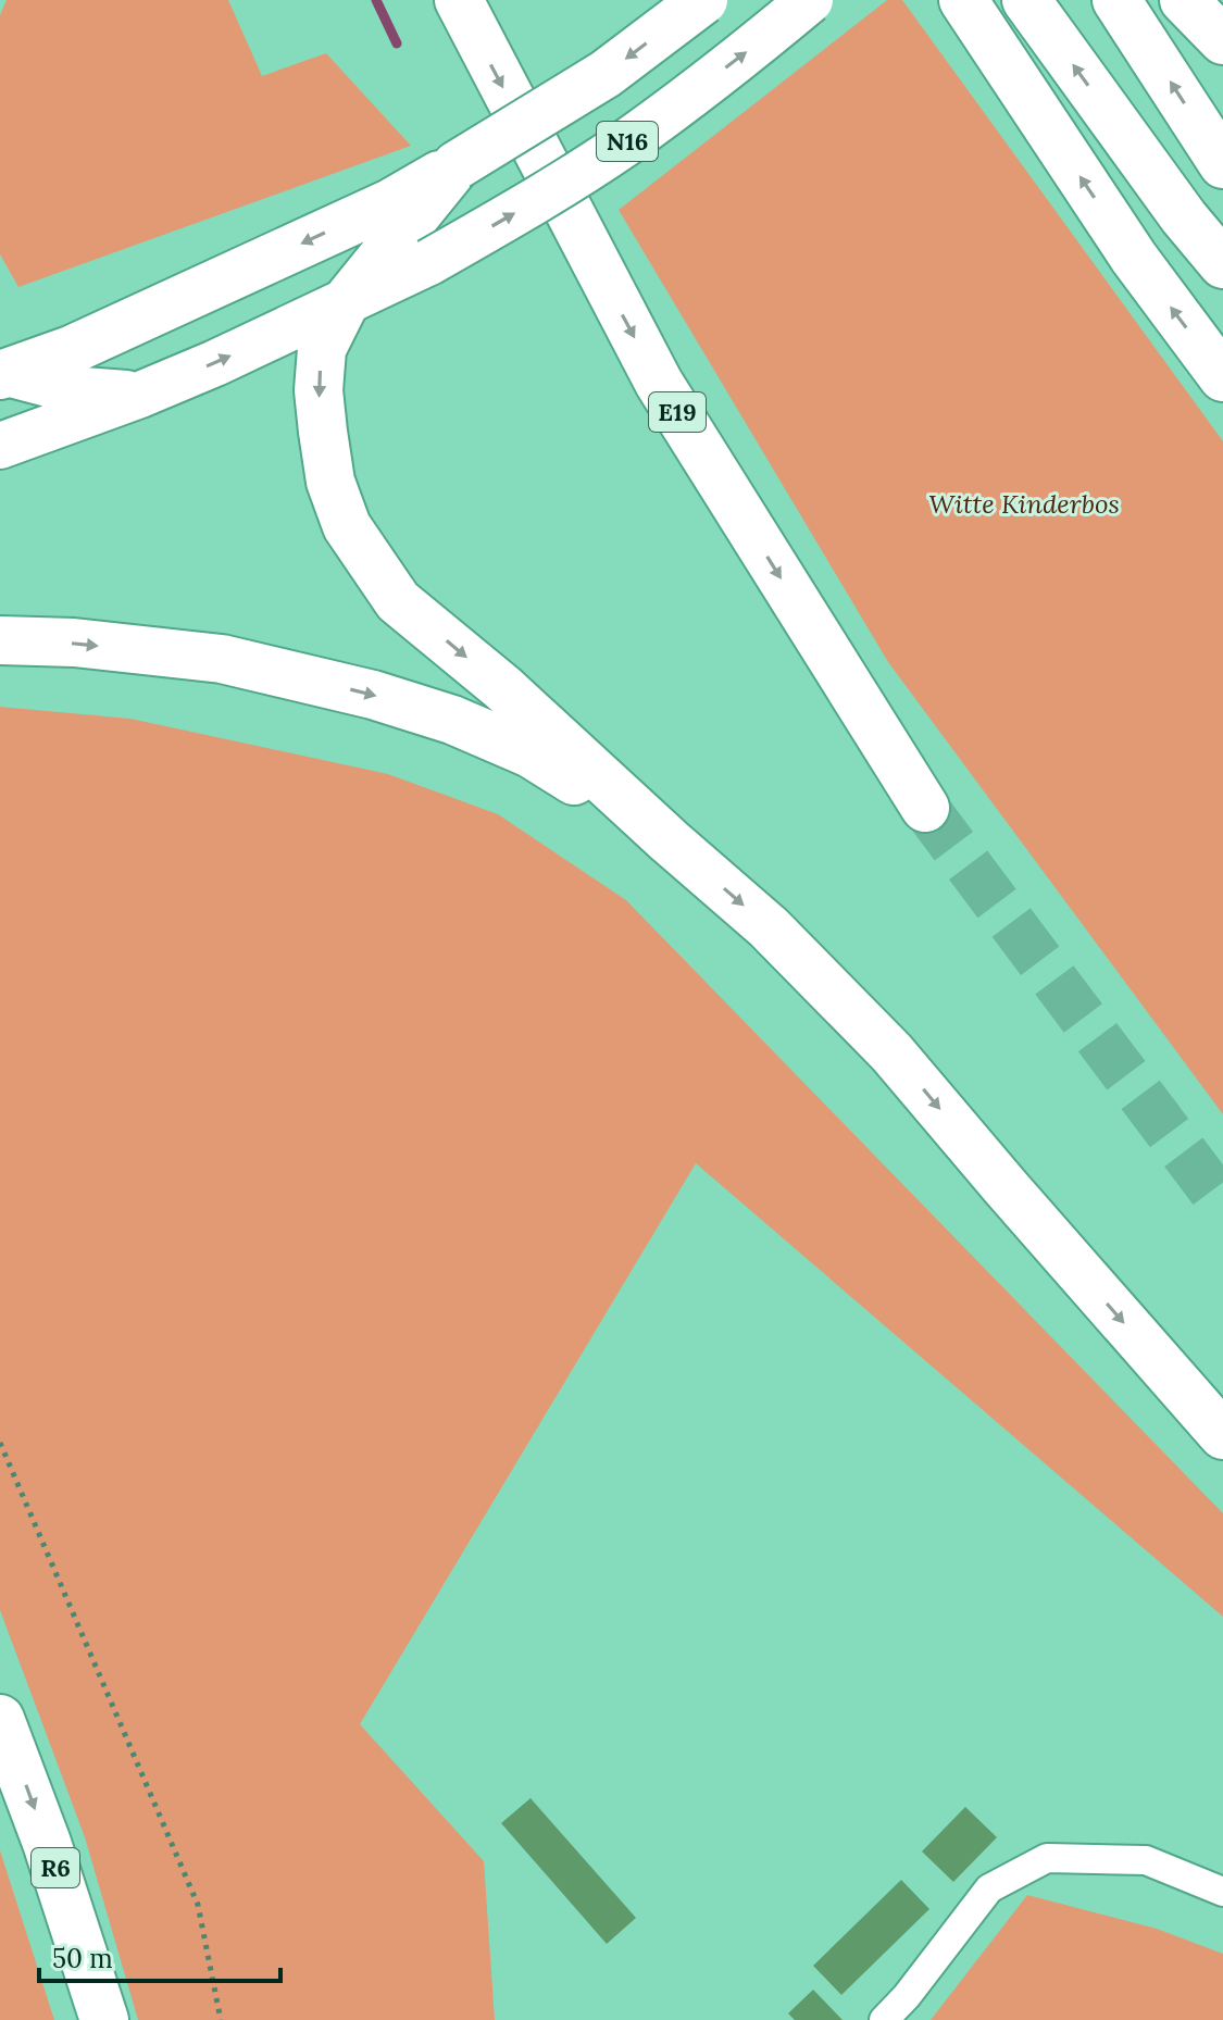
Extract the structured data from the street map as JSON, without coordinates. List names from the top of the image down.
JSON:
{
  "streets": {
    "highway": ["N16", "E19", "R6"]
  },
  "parks": ["Witte Kinderbos"],
  "scale_bar": "50 m"
}
